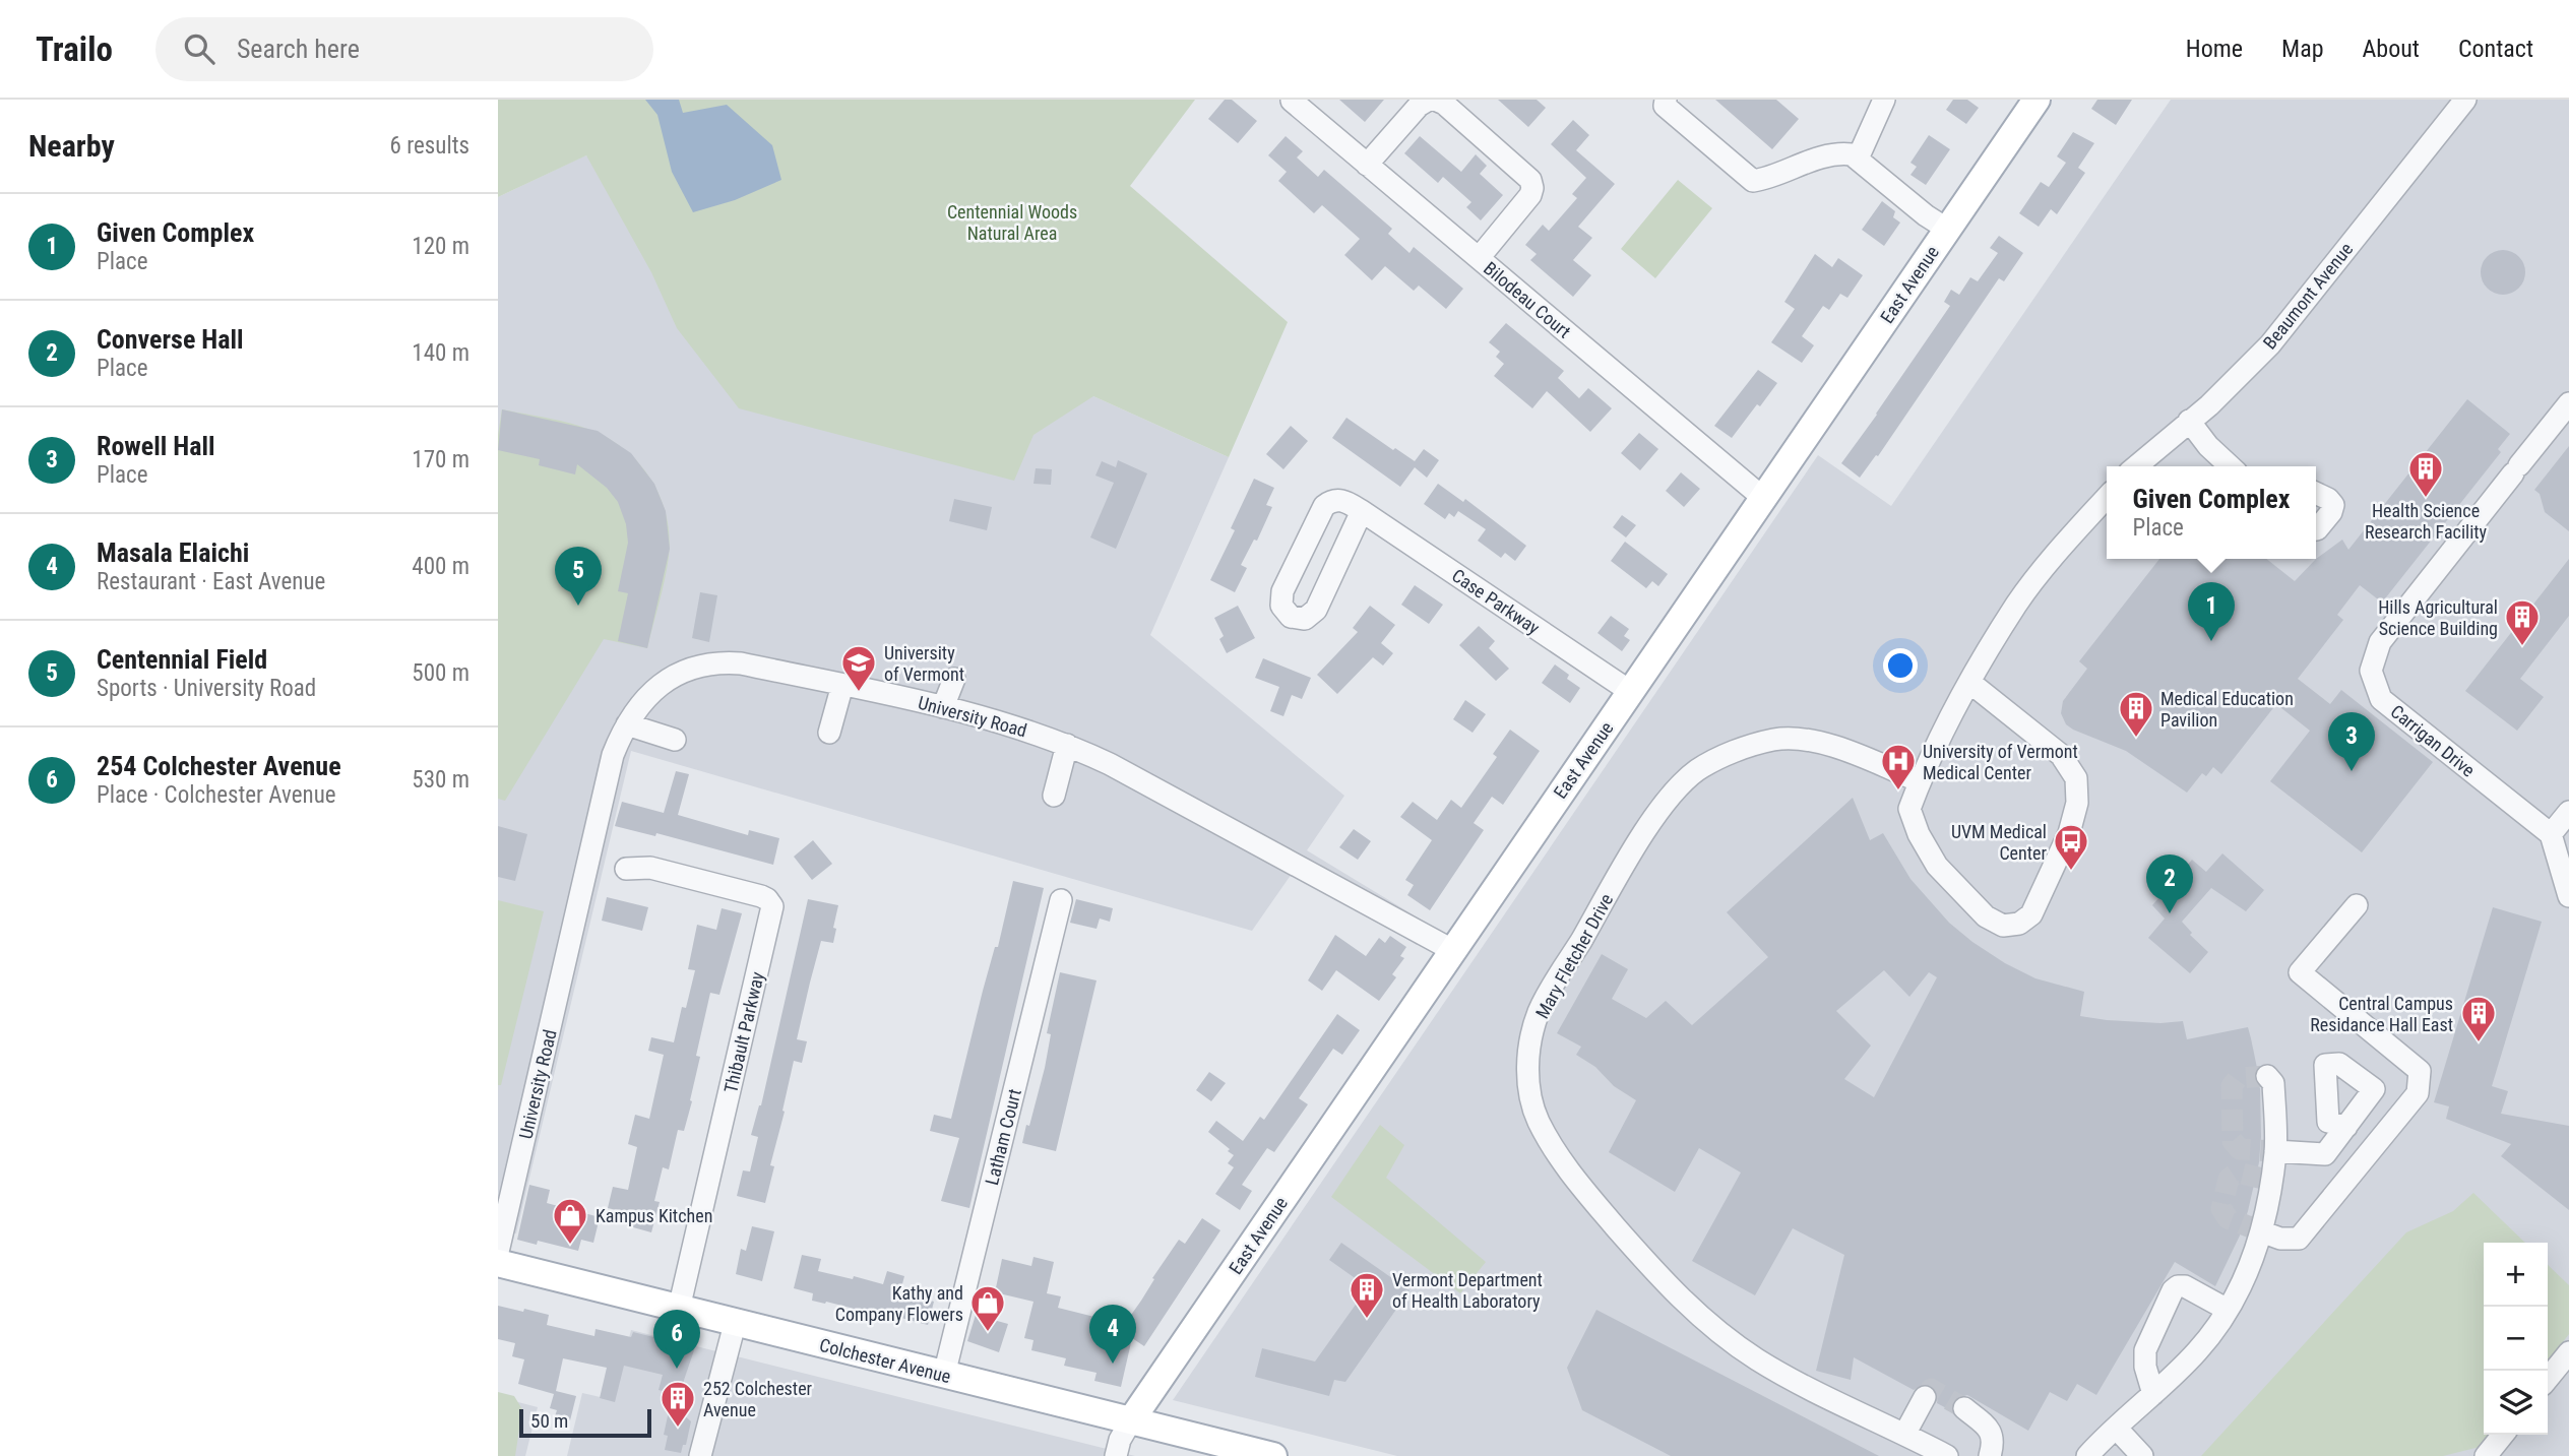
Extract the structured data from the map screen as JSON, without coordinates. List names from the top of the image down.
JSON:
{
  "streets": {
    "main road": ["East Avenue", "Colchester Avenue"],
    "street": [
      "Beaumont Avenue",
      "Bilodeau Court",
      "Case Parkway",
      "University Road",
      "Carrigan Drive",
      "Mary Fletcher Drive",
      "Thibault Parkway",
      "Latham Court"
    ]
  },
  "crossings": [
    ["East Avenue", "Bilodeau Court"],
    ["East Avenue", "Case Parkway"],
    ["East Avenue", "University Road"],
    ["East Avenue", "Colchester Avenue"],
    ["Thibault Parkway", "Colchester Avenue"],
    ["Latham Court", "Colchester Avenue"]
  ],
  "parks": ["Centennial Woods Natural Area"],
  "places": {
    "building": [
      "Health Science Research Facility",
      "Hills Agricultural Science Building",
      "Medical Education Pavilion",
      "Central Campus Residance Hall East",
      "Vermont Department of Health Laboratory",
      "252 Colchester Avenue"
    ],
    "school or university": ["University of Vermont"],
    "hospital": ["University of Vermont Medical Center"],
    "bus stop": ["UVM Medical Center"],
    "shop": ["Kampus Kitchen", "Kathy and Company Flowers"]
  },
  "scale_bar": "50 m",
  "page": {
    "header": "Trailo",
    "search": "Search here",
    "nav": [
      "Home",
      "Map",
      "About",
      "Contact"
    ],
    "heading": ["Nearby", "6 results"],
    "list": [
      {
        "mark": "1",
        "name": "Given Complex",
        "note": "Place",
        "value": "120 m"
      },
      {
        "mark": "2",
        "name": "Converse Hall",
        "note": "Place",
        "value": "140 m"
      },
      {
        "mark": "3",
        "name": "Rowell Hall",
        "note": "Place",
        "value": "170 m"
      },
      {
        "mark": "4",
        "name": "Masala Elaichi",
        "note": "Restaurant · East Avenue",
        "value": "400 m"
      },
      {
        "mark": "5",
        "name": "Centennial Field",
        "note": "Sports · University Road",
        "value": "500 m"
      },
      {
        "mark": "6",
        "name": "254 Colchester Avenue",
        "note": "Place · Colchester Avenue",
        "value": "530 m"
      }
    ],
    "popup": ["Given Complex", "Place"],
    "pins": [
      "5",
      "1",
      "3",
      "2",
      "4",
      "6"
    ],
    "map_buttons": ["+", "−"],
    "scale": "50 m"
  }
}
